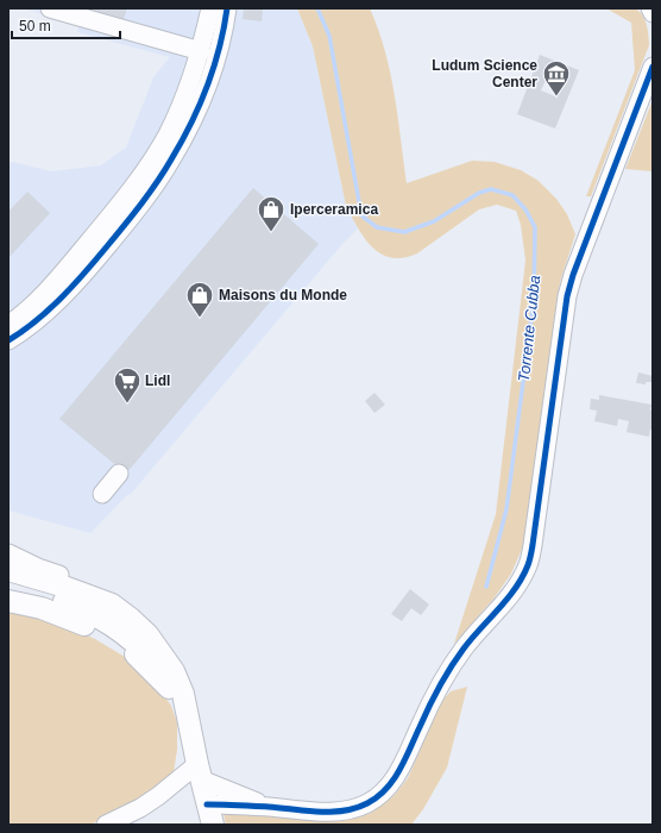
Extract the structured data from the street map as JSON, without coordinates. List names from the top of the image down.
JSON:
{
  "water": ["Torrente Cubba"],
  "places": {
    "museum": ["Ludum Science Center"],
    "shop": ["Iperceramica", "Maisons du Monde"],
    "supermarket": ["Lidl"]
  },
  "scale_bar": "50 m"
}
